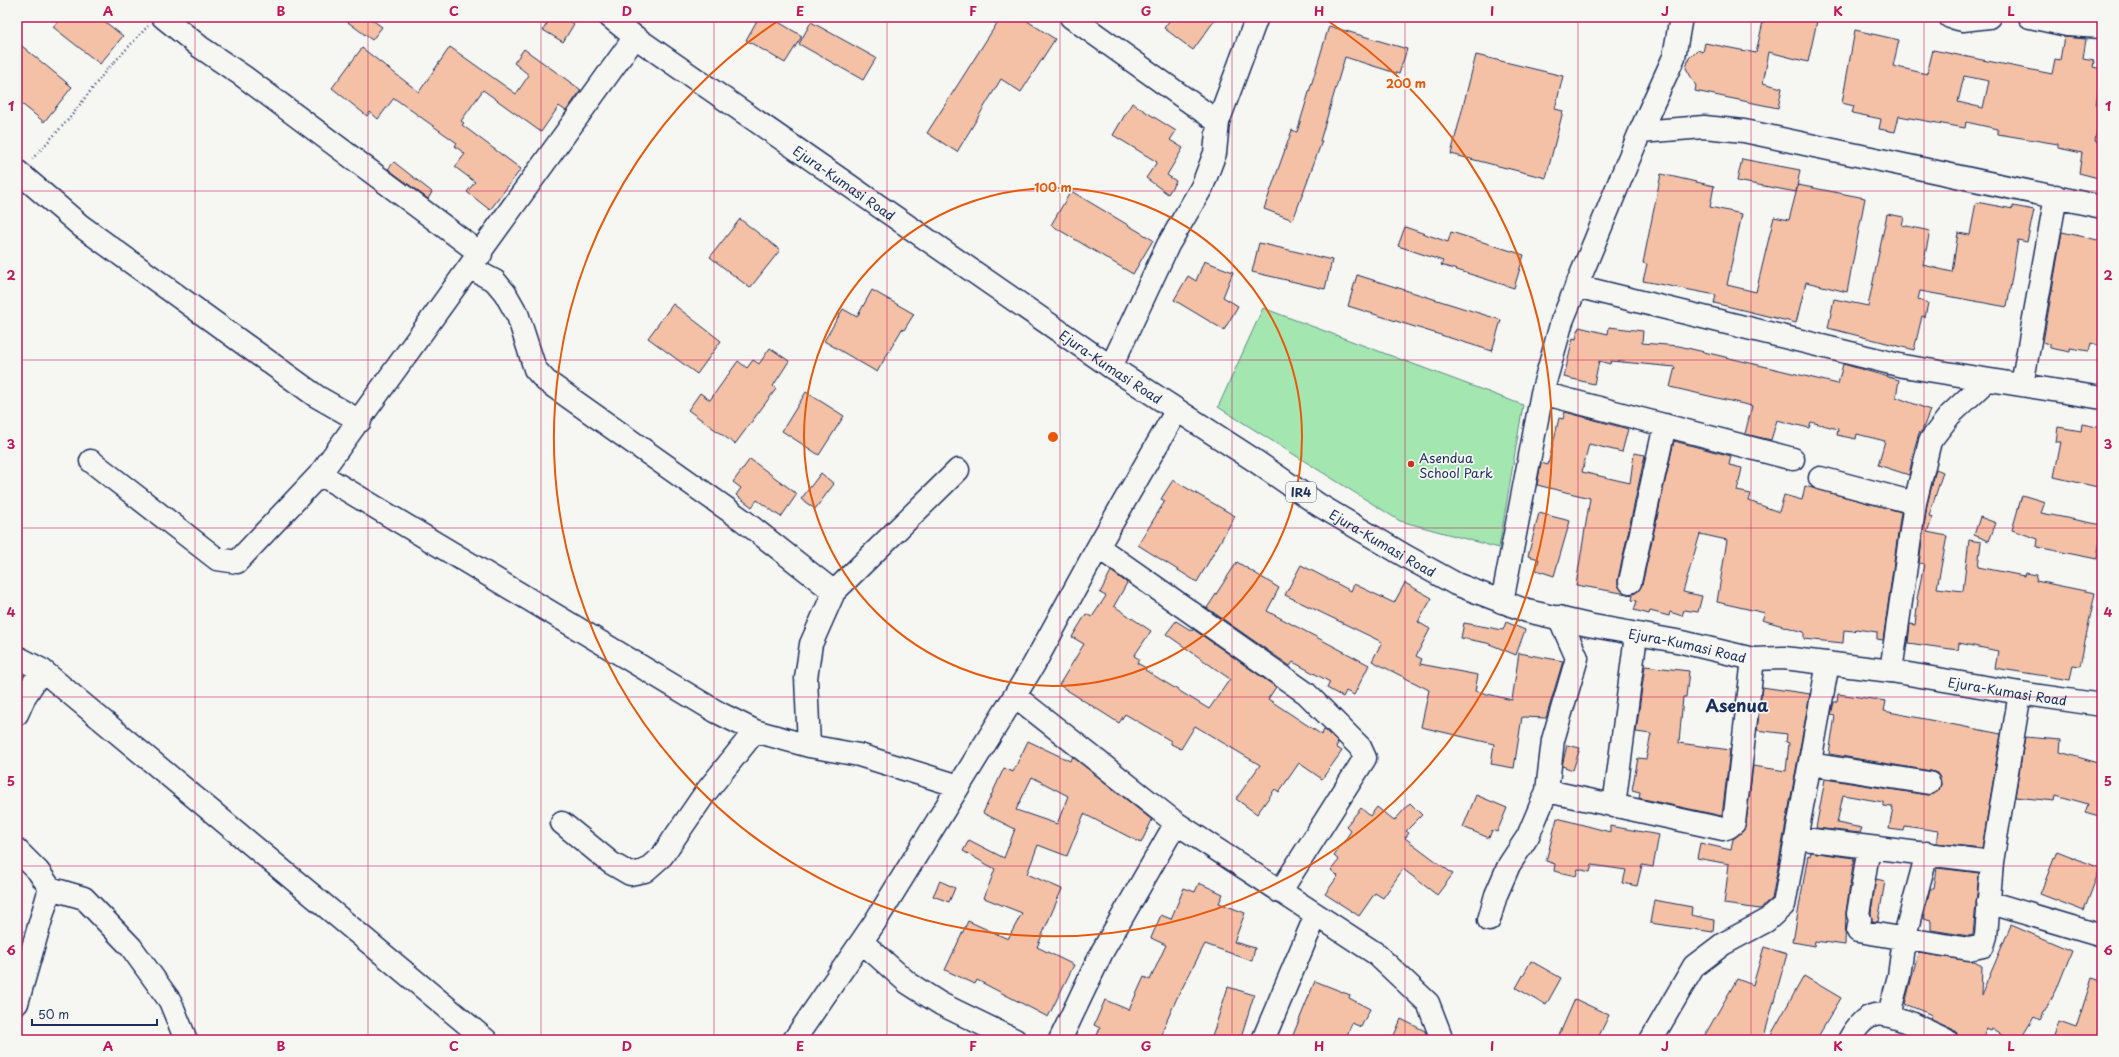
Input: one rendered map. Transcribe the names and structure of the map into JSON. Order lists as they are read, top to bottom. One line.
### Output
{"streets":{"street":["Ejura-Kumasi Road","IR4"]},"districts":["Asenua"],"places":["Asendua School Park"],"scale_bar":"50 m","grid":{"columns":["A","B","C","D","E","F","G","H","I","J","K","L"],"rows":["1","2","3","4","5","6"]},"rings":["200 m","100 m"]}
